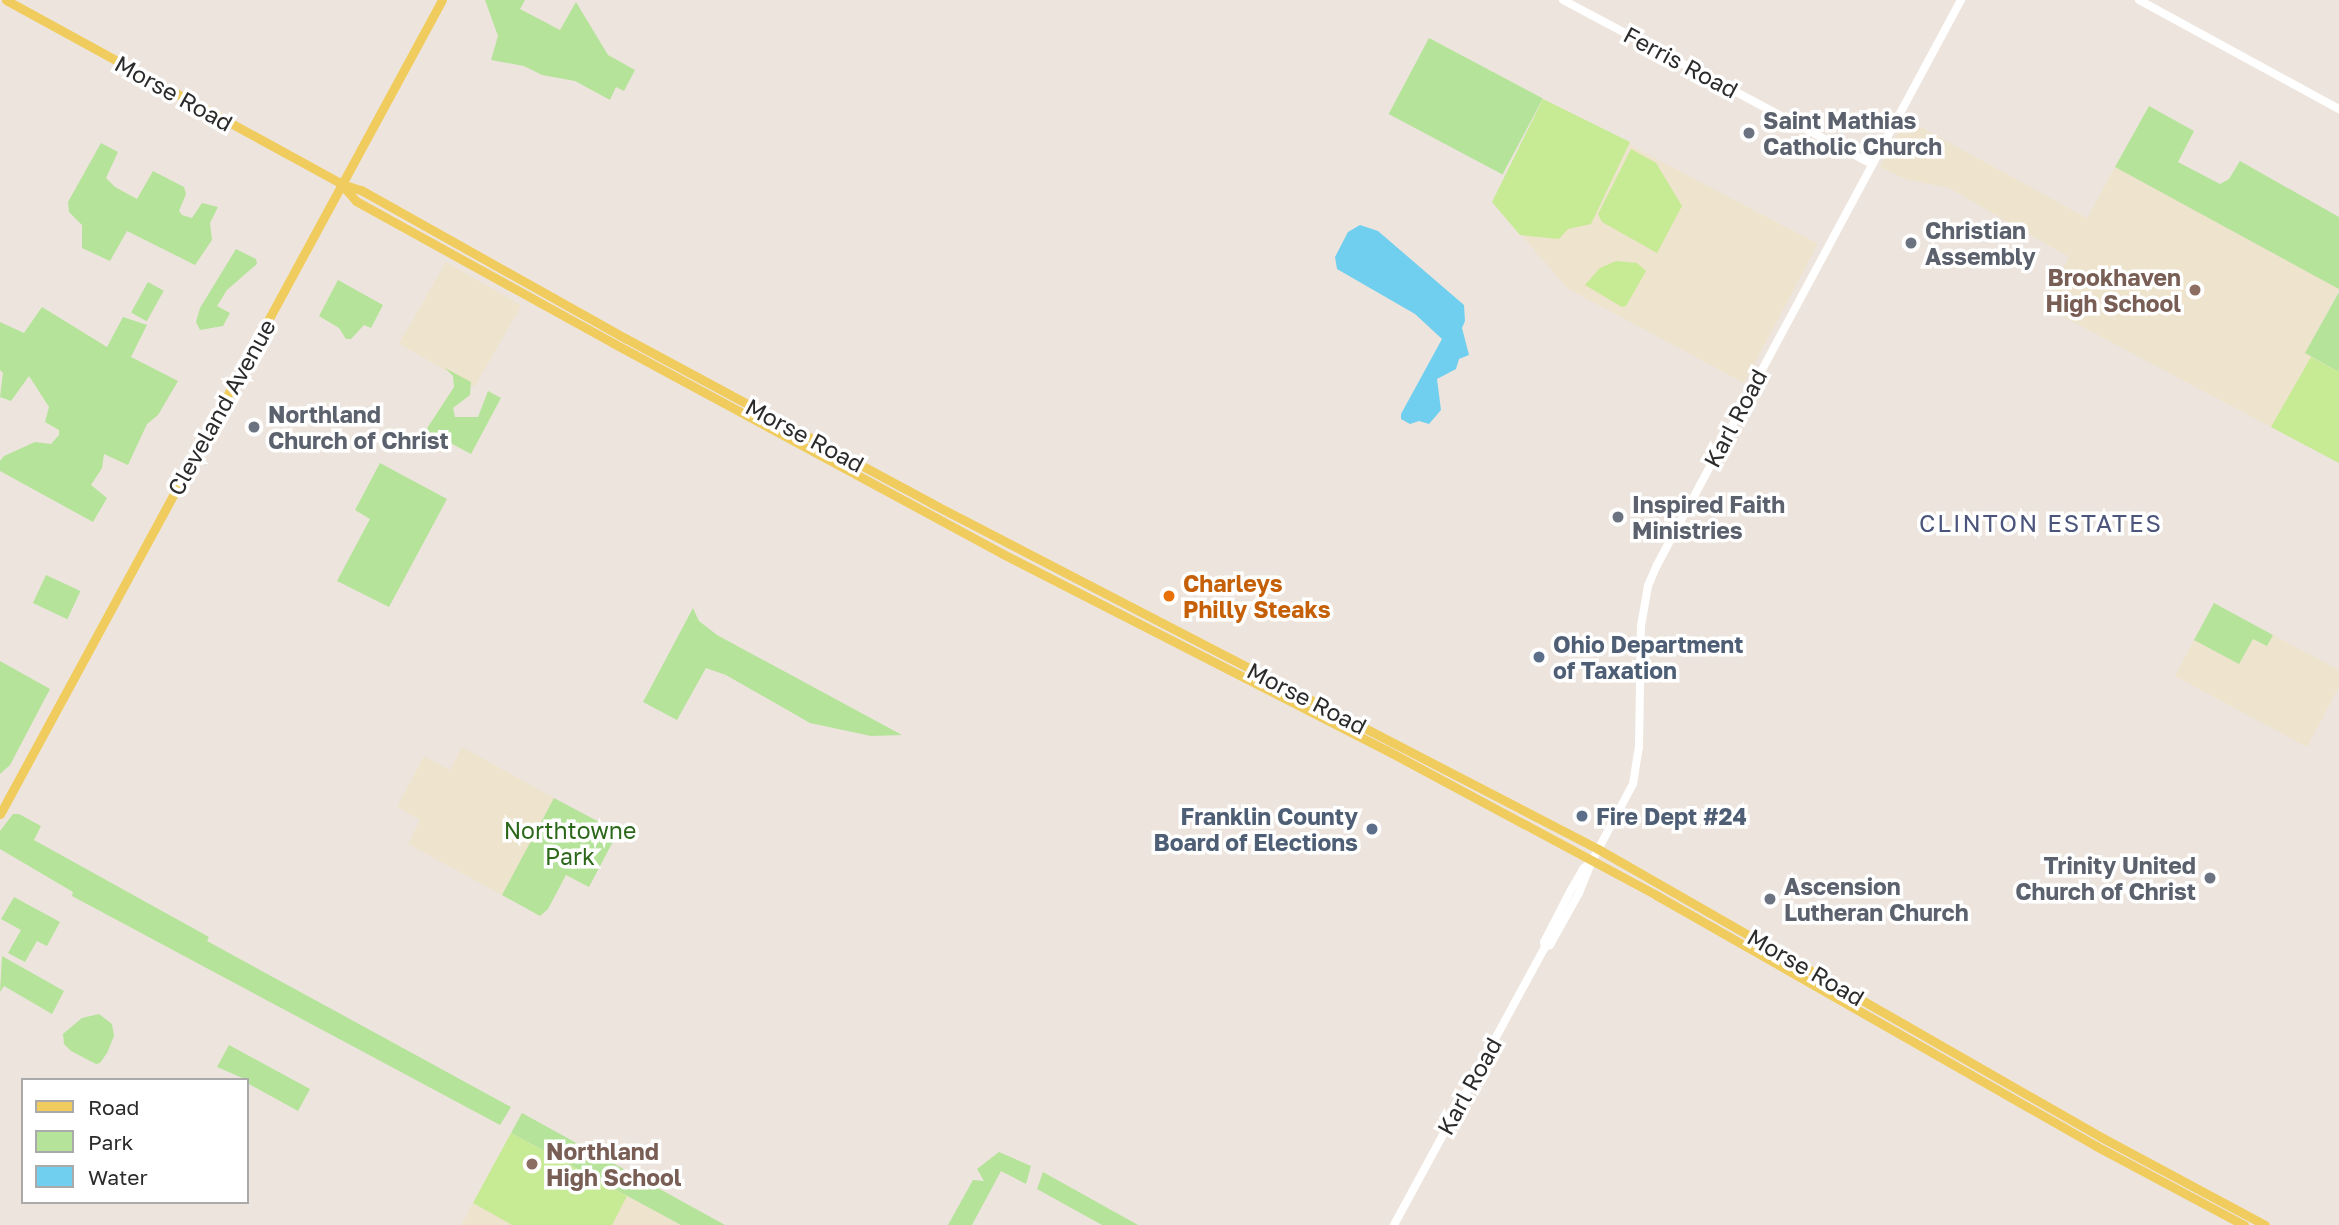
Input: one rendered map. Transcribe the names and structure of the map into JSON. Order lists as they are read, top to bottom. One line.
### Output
{"streets":{"main road":["Ferris Road","Morse Road","Cleveland Avenue","Karl Road"]},"crossings":[["Ferris Road","Karl Road"],["Morse Road","Cleveland Avenue"],["Morse Road","Karl Road"]],"districts":["CLINTON ESTATES"],"parks":["Northtowne Park"],"places":["Saint Mathias Catholic Church","Christian Assembly","Brookhaven High School","Northland Church of Christ","Inspired Faith Ministries","Charleys Philly Steaks","Ohio Department of Taxation","Fire Dept #24","Franklin County Board of Elections","Trinity United Church of Christ","Ascension Lutheran Church","Northland High School"],"legend":["Road","Park","Water"]}
